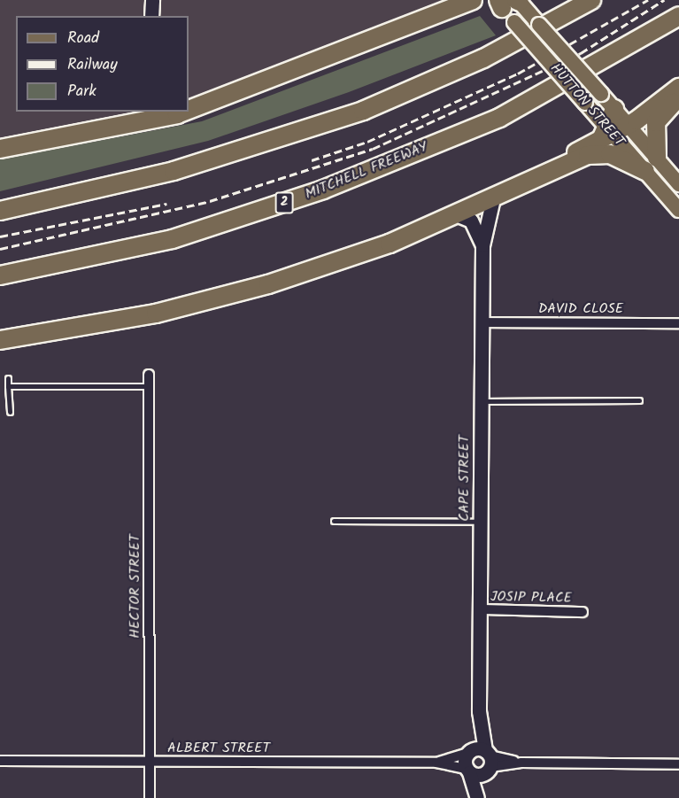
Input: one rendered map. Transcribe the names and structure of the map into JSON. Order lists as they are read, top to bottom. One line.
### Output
{"streets":{"highway":["MITCHELL FREEWAY","2"],"main road":["HUTTON STREET"],"street":["DAVID CLOSE","CAPE STREET","HECTOR STREET","JOSIP PLACE","ALBERT STREET"]},"crossings":[["DAVID CLOSE","CAPE STREET"],["CAPE STREET","JOSIP PLACE"],["CAPE STREET","ALBERT STREET"],["HECTOR STREET","ALBERT STREET"]],"legend":["Road","Railway","Park"]}
